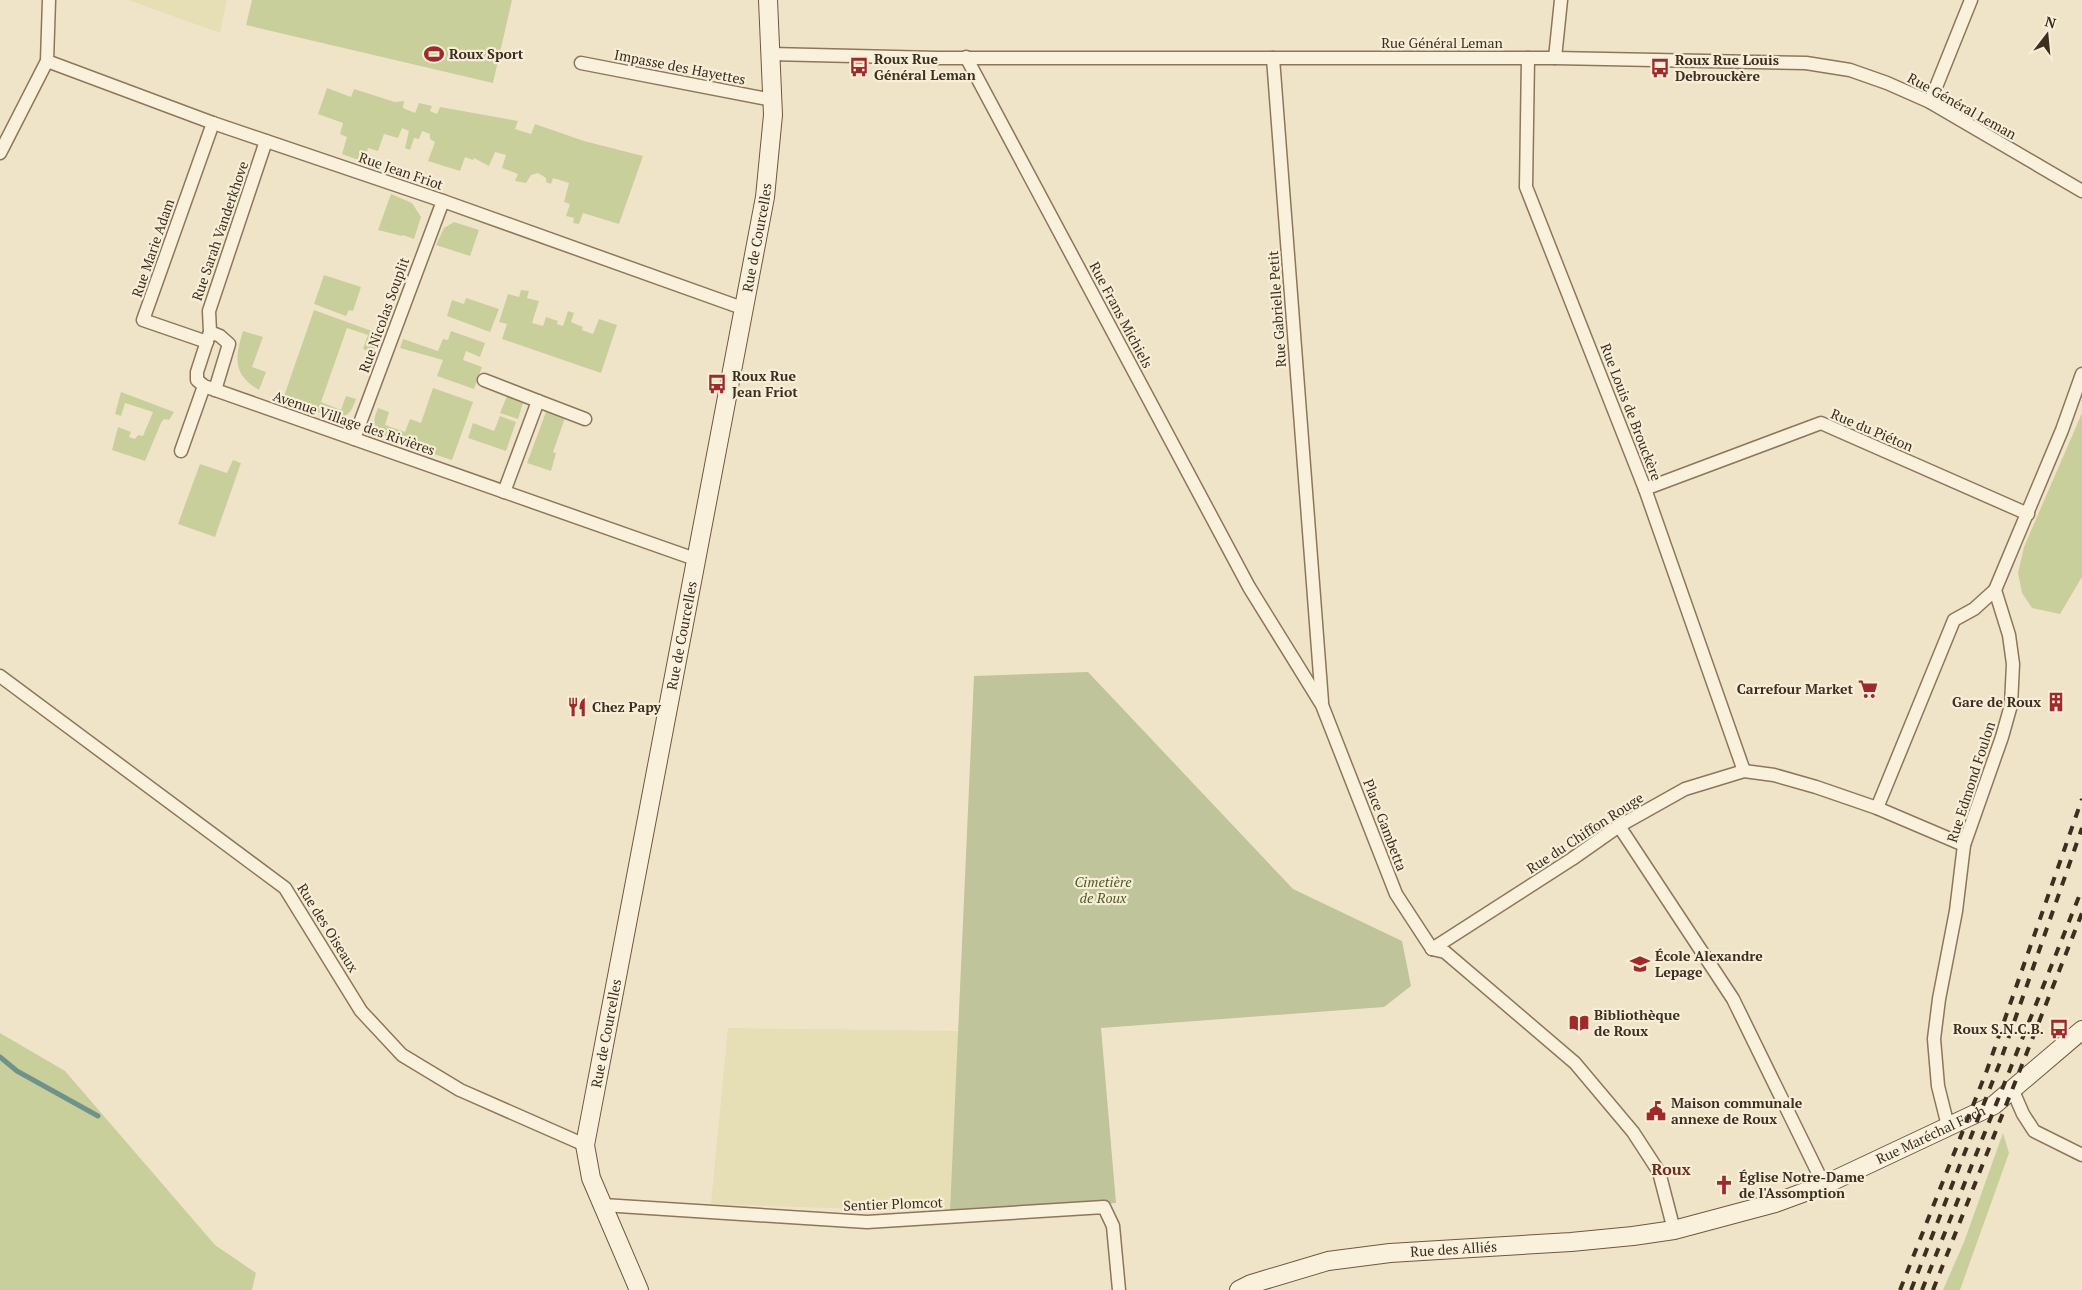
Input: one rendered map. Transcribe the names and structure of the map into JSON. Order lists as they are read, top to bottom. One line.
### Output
{"streets":{"main road":["Rue de Courcelles","Rue Maréchal Foch","Rue des Alliés"],"street":["Rue Général Leman","Impasse des Hayettes","Rue Jean Friot","Rue Sarah Vanderkhove","Rue Marie Adam","Rue Gabrielle Petit","Rue Nicolas Souplit","Rue Frans Michiels","Rue Louis de Brouckère","Avenue Village des Rivières","Rue du Piéton","Rue Edmond Foulon","Place Gambetta","Rue du Chiffon Rouge","Rue des Oiseaux","Sentier Plomcot"]},"crossings":[["Rue Général Leman","Rue de Courcelles"],["Rue Général Leman","Rue Gabrielle Petit"],["Rue Général Leman","Rue Frans Michiels"],["Rue Général Leman","Rue Louis de Brouckère"],["Impasse des Hayettes","Rue de Courcelles"],["Rue Jean Friot","Rue Sarah Vanderkhove"],["Rue Jean Friot","Rue de Courcelles"],["Rue Jean Friot","Rue Marie Adam"],["Rue Jean Friot","Rue Nicolas Souplit"],["Rue Sarah Vanderkhove","Rue Marie Adam"],["Rue Sarah Vanderkhove","Avenue Village des Rivières"],["Rue de Courcelles","Avenue Village des Rivières"],["Rue de Courcelles","Rue des Oiseaux"],["Rue de Courcelles","Sentier Plomcot"],["Rue Gabrielle Petit","Place Gambetta"],["Rue Nicolas Souplit","Avenue Village des Rivières"],["Rue Frans Michiels","Place Gambetta"],["Rue Louis de Brouckère","Rue du Piéton"],["Rue Louis de Brouckère","Rue du Chiffon Rouge"],["Rue Edmond Foulon","Rue du Chiffon Rouge"],["Rue Edmond Foulon","Rue Maréchal Foch"],["Place Gambetta","Rue du Chiffon Rouge"],["Rue Maréchal Foch","Rue des Alliés"]],"districts":["Roux"],"parks":["Cimetière de Roux"],"places":{"sports":["Roux Sport"],"bus stop":["Roux Rue Général Leman","Roux Rue Louis Debrouckère","Roux Rue Jean Friot","Roux S.N.C.B."],"supermarket":["Carrefour Market"],"building":["Gare de Roux"],"restaurant":["Chez Papy"],"school or university":["École Alexandre Lepage"],"library":["Bibliothèque de Roux"],"public building":["Maison communale annexe de Roux"],"church":["Église Notre-Dame de l'Assomption"]},"north":"top"}
